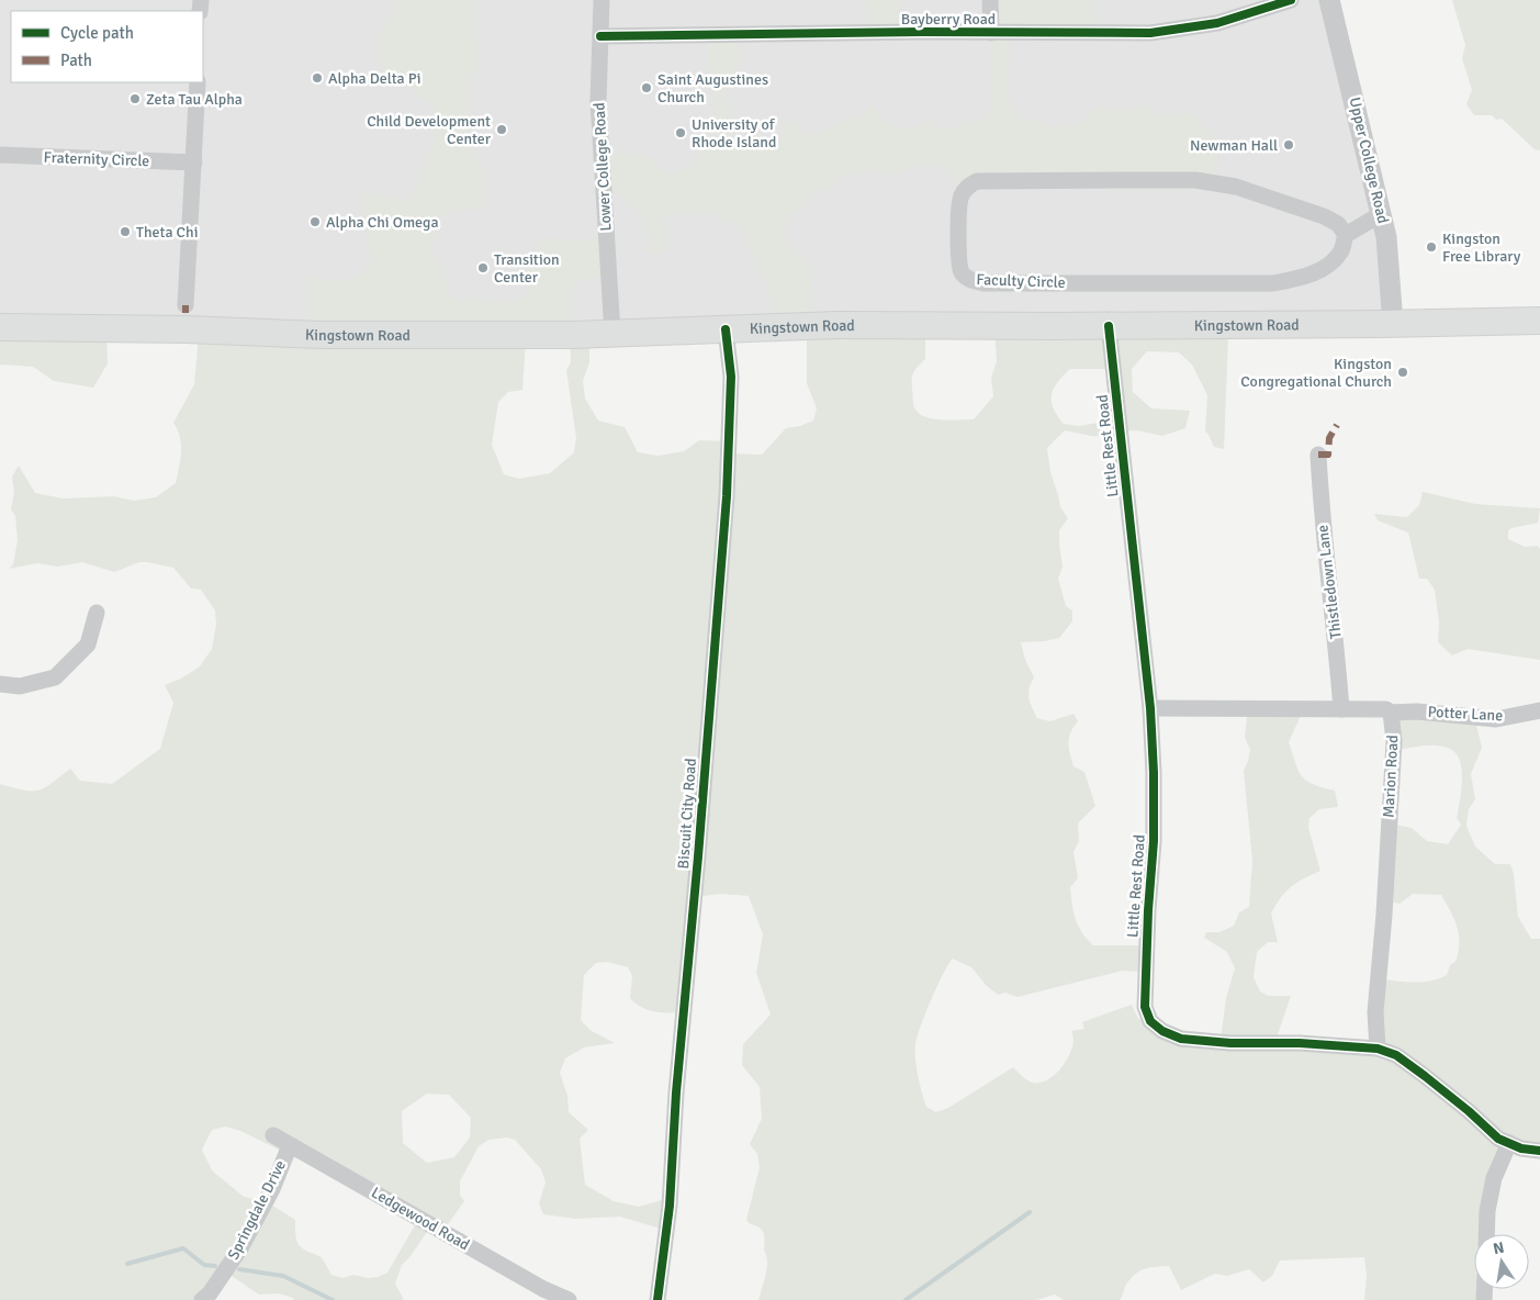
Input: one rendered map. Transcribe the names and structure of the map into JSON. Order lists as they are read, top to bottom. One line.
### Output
{"streets":{"main road":["Kingstown Road"],"street":["Bayberry Road","Fraternity Circle","Upper College Road","Lower College Road","Faculty Circle","Little Rest Road","Thistledown Lane","Potter Lane","Marion Road","Biscuit City Road","Springdale Drive","Ledgewood Road"]},"crossings":[["Bayberry Road","Lower College Road"],["Upper College Road","Kingstown Road"],["Lower College Road","Kingstown Road"],["Kingstown Road","Little Rest Road"],["Kingstown Road","Biscuit City Road"],["Little Rest Road","Marion Road"],["Thistledown Lane","Marion Road"],["Potter Lane","Marion Road"],["Springdale Drive","Ledgewood Road"]],"places":["Alpha Delta Pi","Saint Augustines Church","Zeta Tau Alpha","Child Development Center","University of Rhode Island","Newman Hall","Alpha Chi Omega","Theta Chi","Kingston Free Library","Transition Center","Kingston Congregational Church"],"legend":["Cycle path","Path"],"north":"top"}
